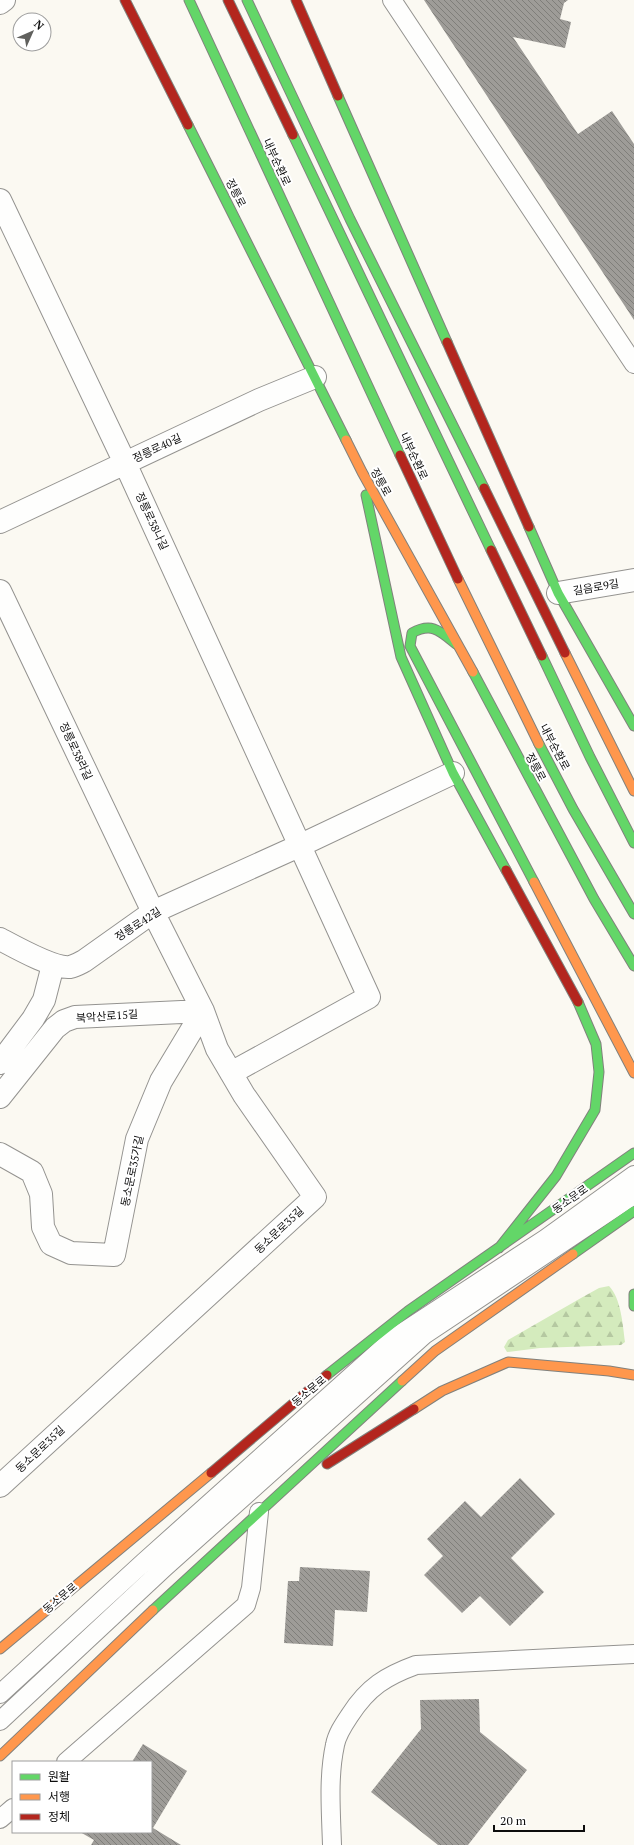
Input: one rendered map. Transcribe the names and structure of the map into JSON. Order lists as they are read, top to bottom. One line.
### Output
{"streets":{"main road":["내부순환로","정릉로","동소문로"],"street":["정릉로40길","정릉로38나길","길음로9길","정릉로38라길","정릉로42길","북악산로15길","동소문로35가길","동소문로35길"]},"crossings":[["정릉로","정릉로40길"],["정릉로40길","정릉로38나길"],["정릉로38나길","정릉로42길"],["정릉로38라길","정릉로42길"],["정릉로38라길","동소문로35길"],["정릉로42길","동소문로35길"],["북악산로15길","동소문로35가길"],["북악산로15길","동소문로35길"],["동소문로35가길","동소문로35길"]],"legend":["원활","서행","정체"],"scale_bar":"20 m","north":"top right"}
